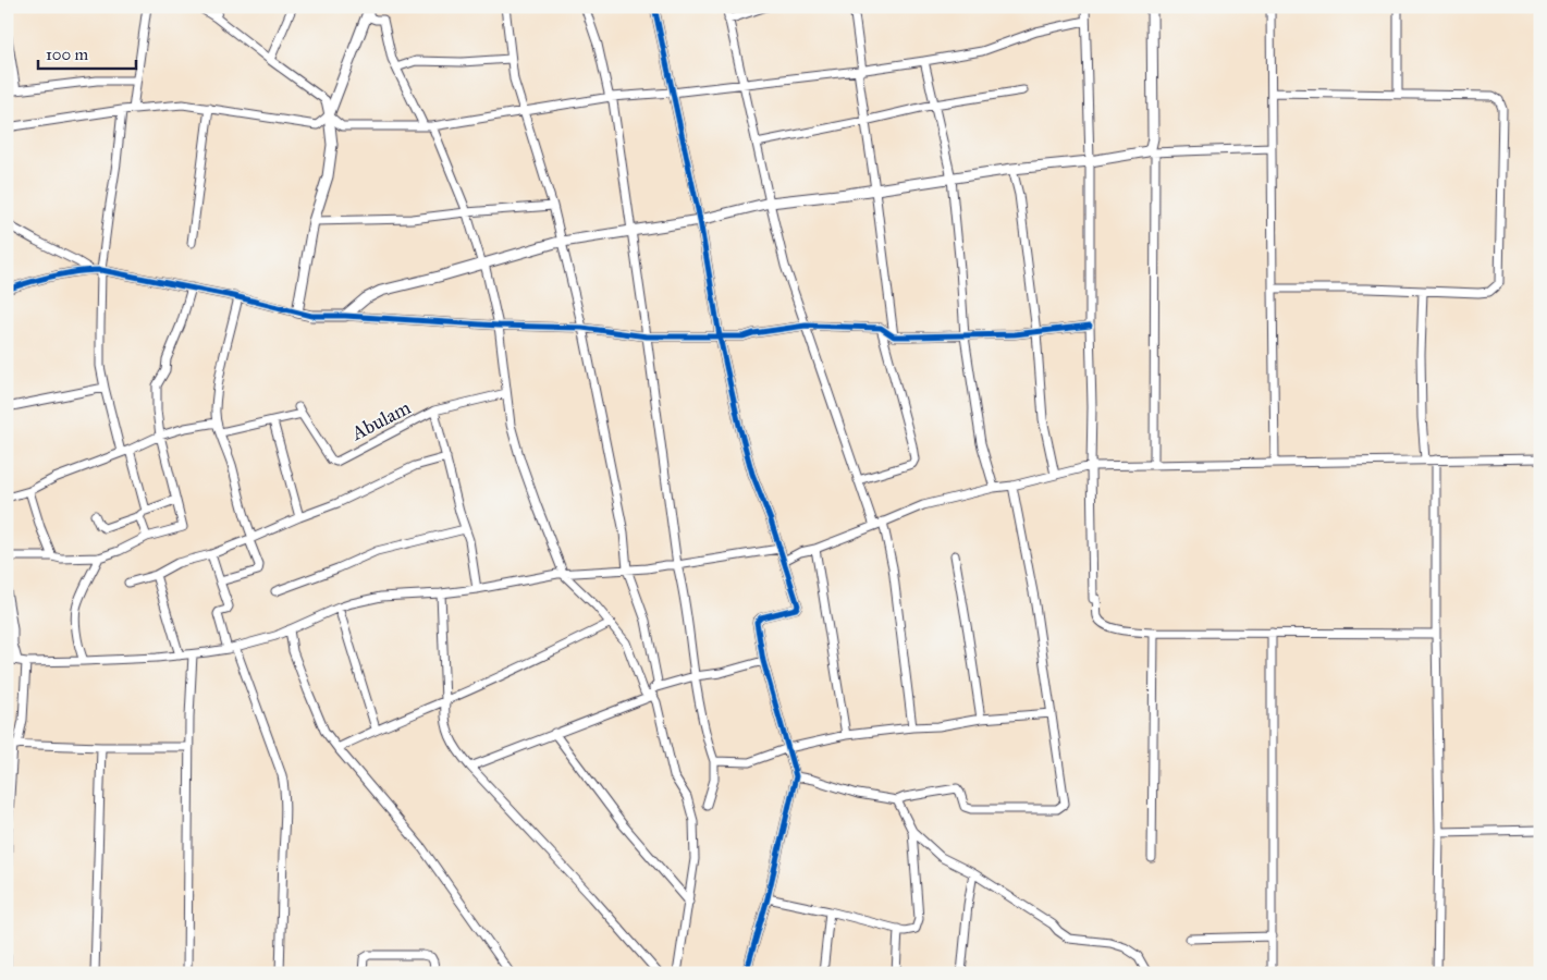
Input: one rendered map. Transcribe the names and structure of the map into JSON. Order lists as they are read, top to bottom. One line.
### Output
{"streets":{"street":["Abulam"]},"scale_bar":"100 m"}
